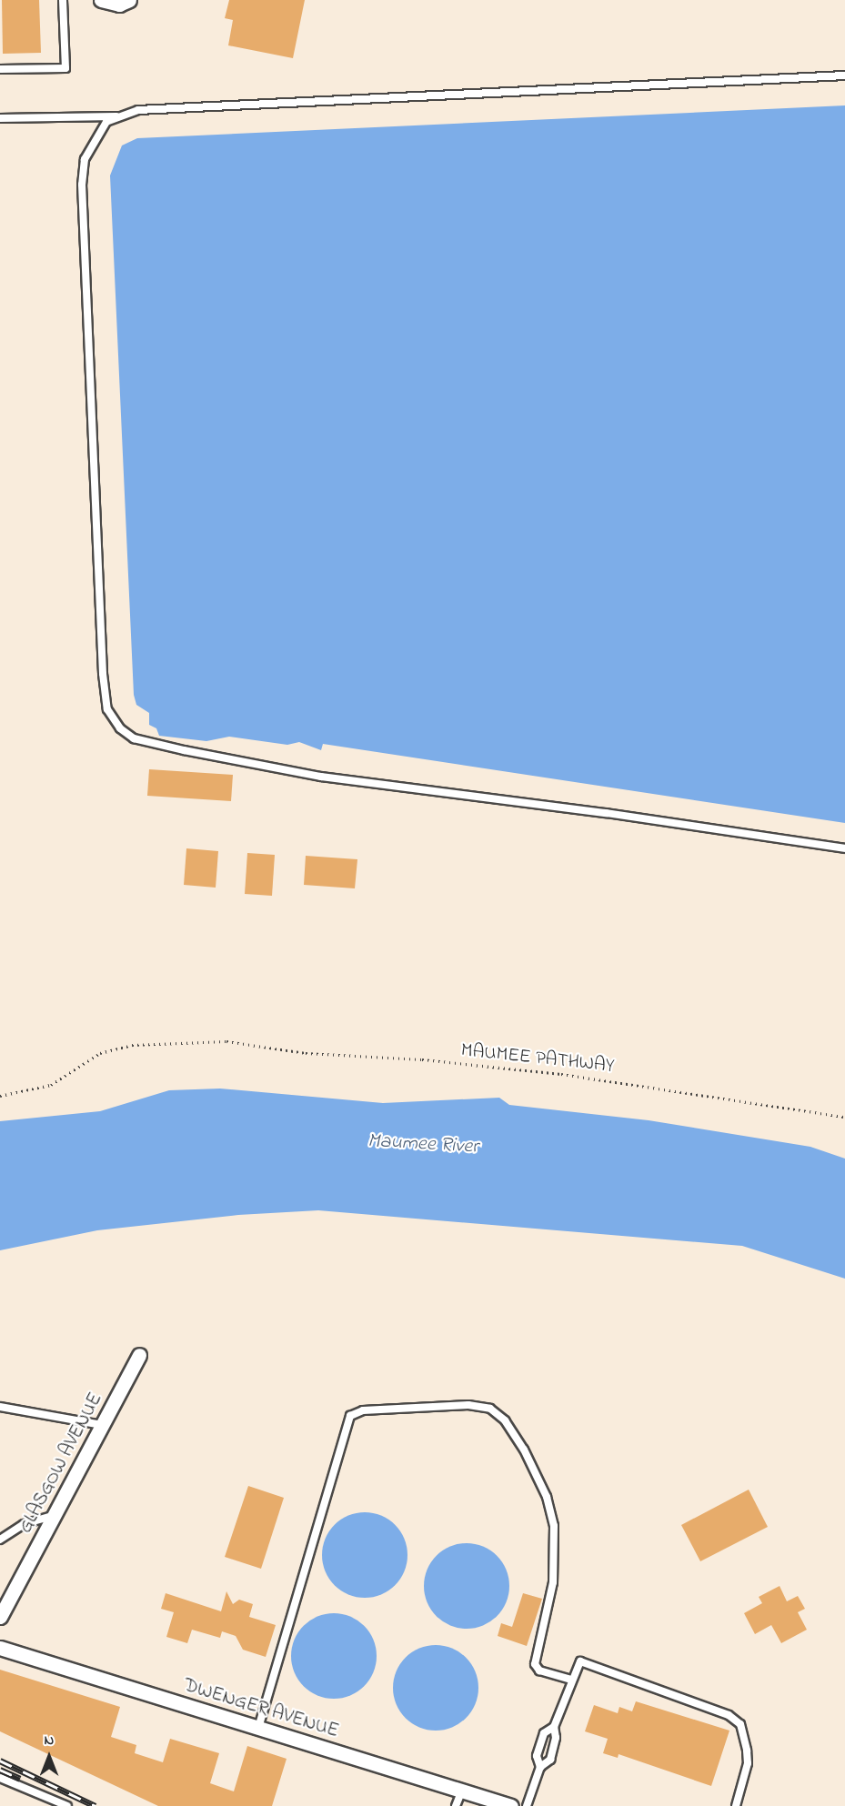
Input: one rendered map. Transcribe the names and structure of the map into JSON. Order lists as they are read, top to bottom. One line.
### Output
{"streets":{"street":["GLASGOW AVENUE","DWENGER AVENUE"],"path":["MAUMEE PATHWAY"]},"water":["Maumee River"],"north":"top"}
